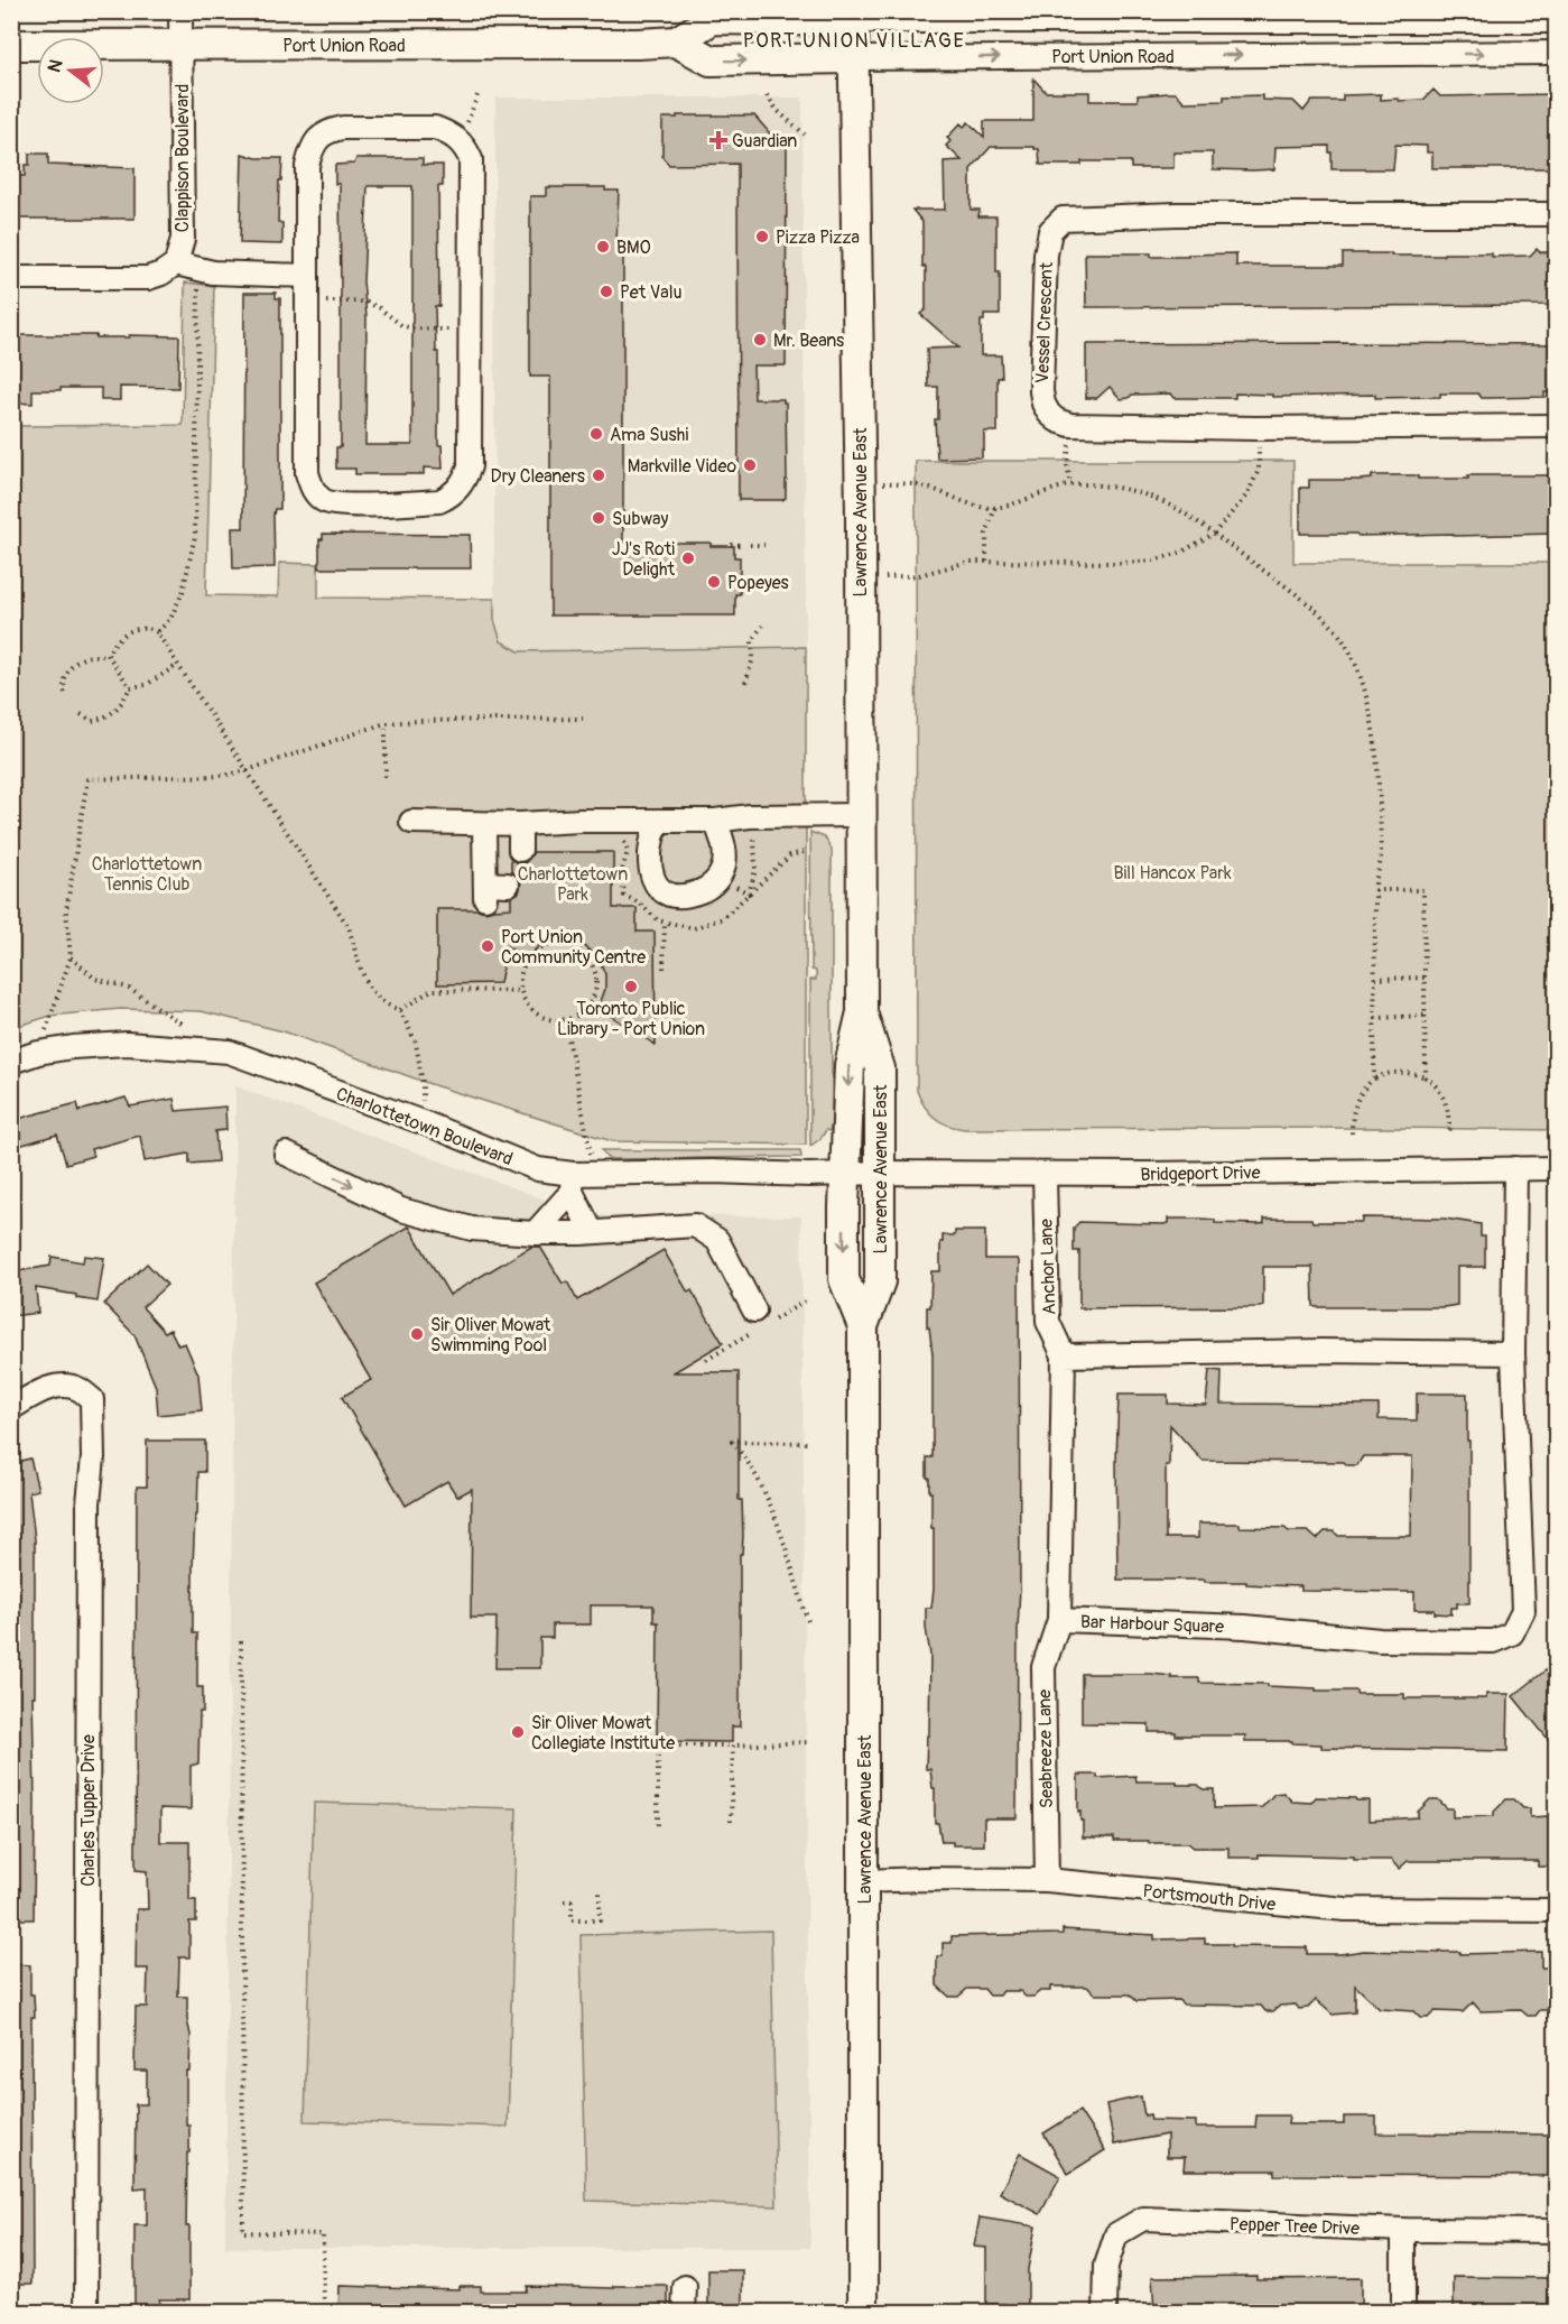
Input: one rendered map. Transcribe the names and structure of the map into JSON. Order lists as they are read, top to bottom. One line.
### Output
{"streets":{"main road":["Port Union Road","Lawrence Avenue East"],"street":["Clappison Boulevard","Vessel Crescent","Charlottetown Boulevard","Bridgeport Drive","Anchor Lane","Bar Harbour Square","Seabreeze Lane","Charles Tupper Drive","Portsmouth Drive","Pepper Tree Drive"]},"crossings":[["Port Union Road","Clappison Boulevard"],["Port Union Road","Lawrence Avenue East"],["Lawrence Avenue East","Charlottetown Boulevard"],["Lawrence Avenue East","Bridgeport Drive"],["Lawrence Avenue East","Portsmouth Drive"],["Charlottetown Boulevard","Bridgeport Drive"],["Bridgeport Drive","Anchor Lane"],["Bridgeport Drive","Bar Harbour Square"],["Anchor Lane","Bar Harbour Square"],["Bar Harbour Square","Seabreeze Lane"],["Seabreeze Lane","Portsmouth Drive"]],"one_way":["Port Union Road"],"districts":["PORT UNION VILLAGE"],"parks":["Charlottetown Tennis Club","Bill Hancox Park","Charlottetown Park"],"places":{"health":["Guardian"],"other":["Pizza Pizza","BMO","Pet Valu","Mr. Beans","Ama Sushi","Markville Video","Dry Cleaners","Subway","JJ's Roti Delight","Popeyes","Port Union Community Centre","Toronto Public Library - Port Union","Sir Oliver Mowat Swimming Pool","Sir Oliver Mowat Collegiate Institute"]},"north":"left"}
